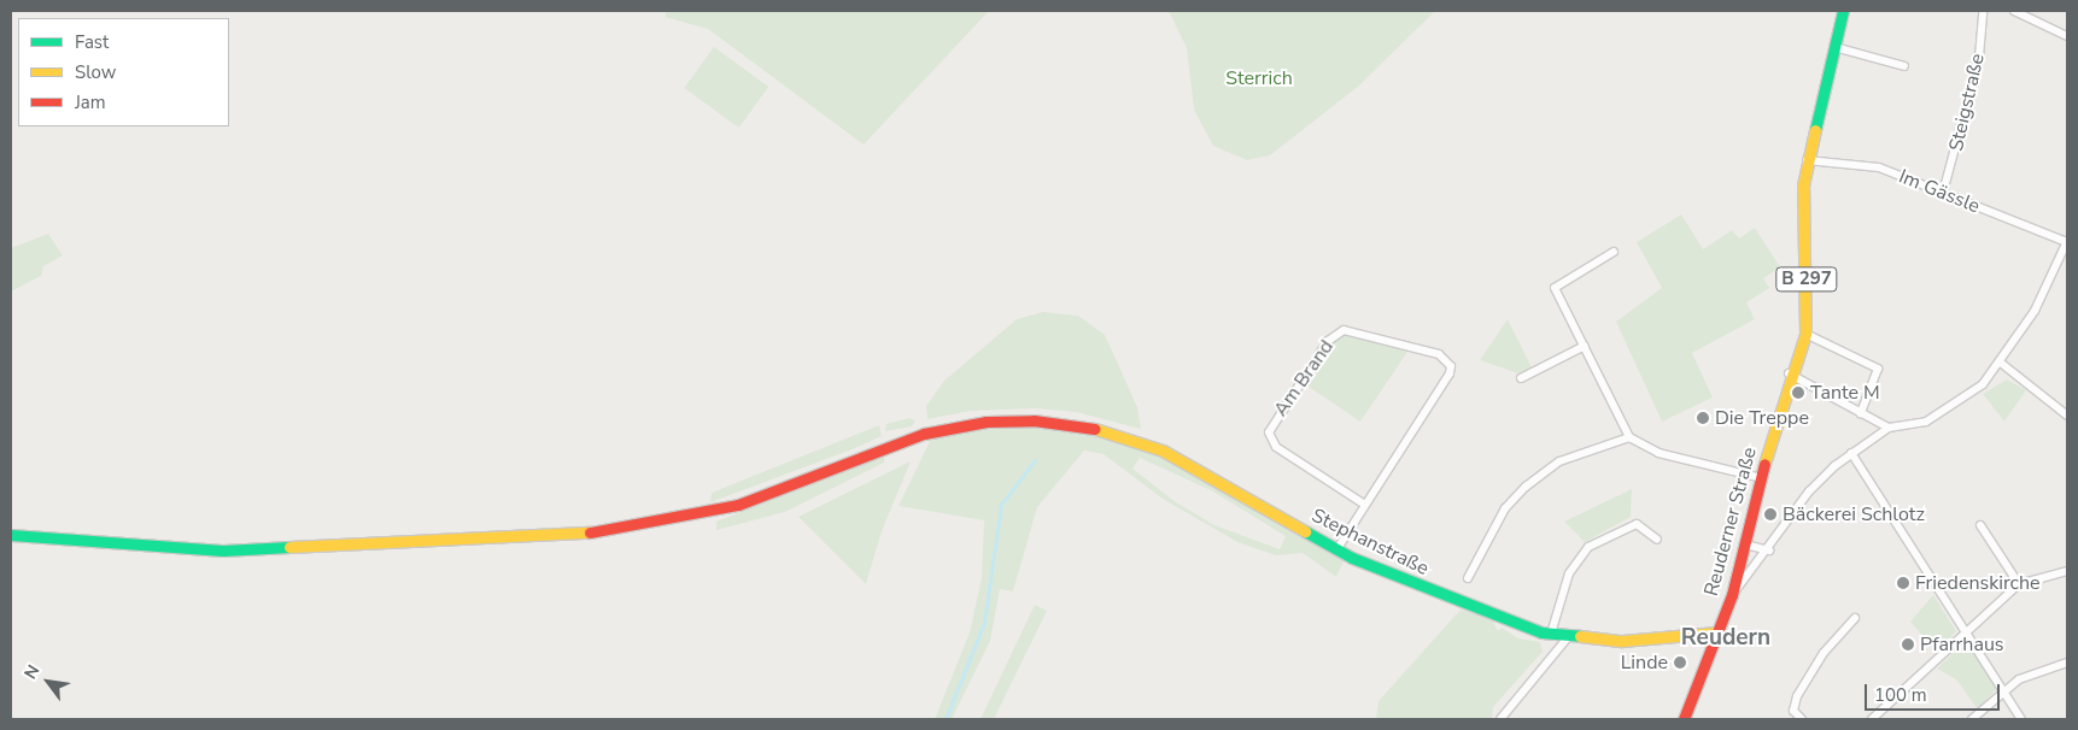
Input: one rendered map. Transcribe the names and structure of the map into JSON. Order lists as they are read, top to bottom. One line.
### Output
{"streets":{"street":["Steigstraße","Im Gässle","B 297","Am Brand","Reuderner Straße","Stephanstraße"]},"crossings":[["Steigstraße","Im Gässle"],["Im Gässle","Reuderner Straße"],["Reuderner Straße","Stephanstraße"]],"districts":["Reudern"],"parks":["Sterrich"],"places":["Tante M","Die Treppe","Bäckerei Schlotz","Friedenskirche","Pfarrhaus","Linde"],"legend":["Fast","Slow","Jam"],"scale_bar":"100 m","north":"top left"}
